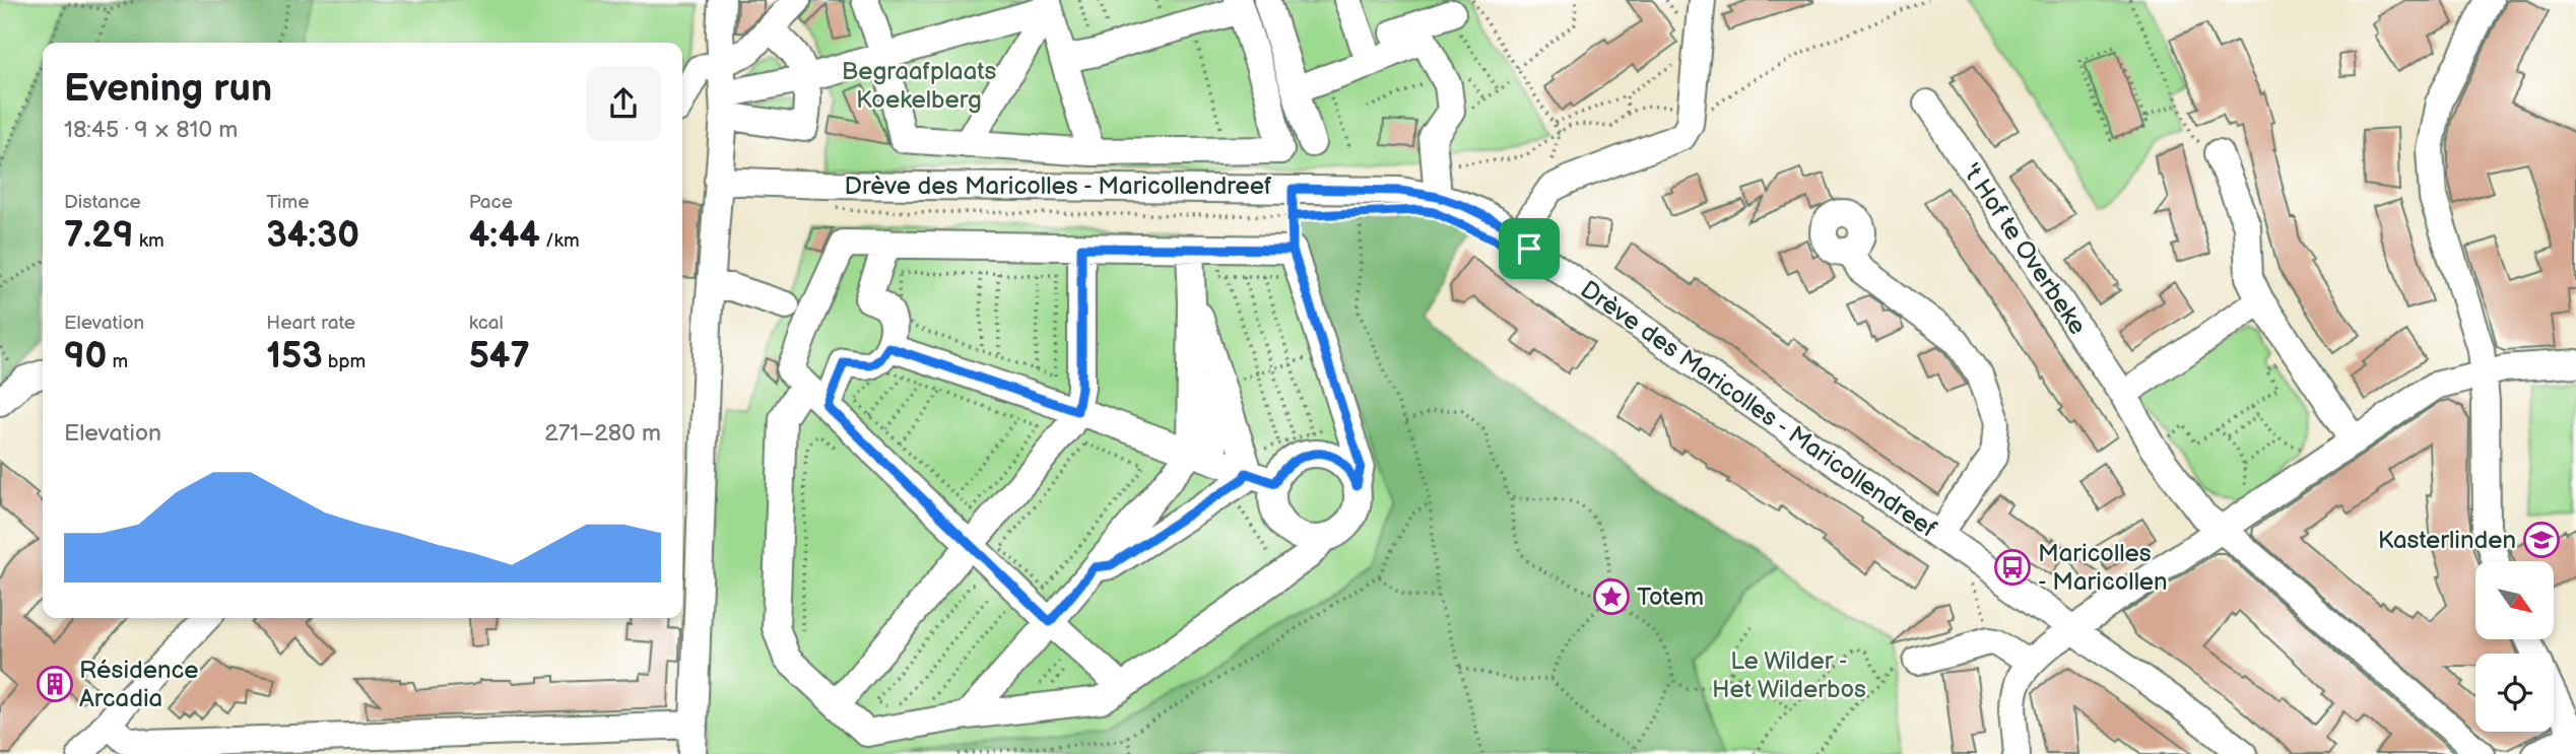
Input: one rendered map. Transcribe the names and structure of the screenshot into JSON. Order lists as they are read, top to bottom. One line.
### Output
{"streets":{"street":["Drève des Maricolles - Maricollendreef","'t Hof te Overbeke"]},"parks":["Begraafplaats Koekelberg","Le Wilder - Het Wilderbos"],"places":{"school or university":["Kasterlinden"],"bus stop":["Maricolles - Maricollen"],"place":["Totem"],"building":["Résidence Arcadia"]},"north":"bottom right","page":{"heading":["Evening run","18:45 · 9 × 810 m"],"stats":[["Distance","7.29 km"],["Time","34:30"],["Pace","4:44 /km"],["Elevation","90 m"],["Heart rate","153 bpm"],["kcal","547"]],"chart":["Elevation","271–280 m"]}}
